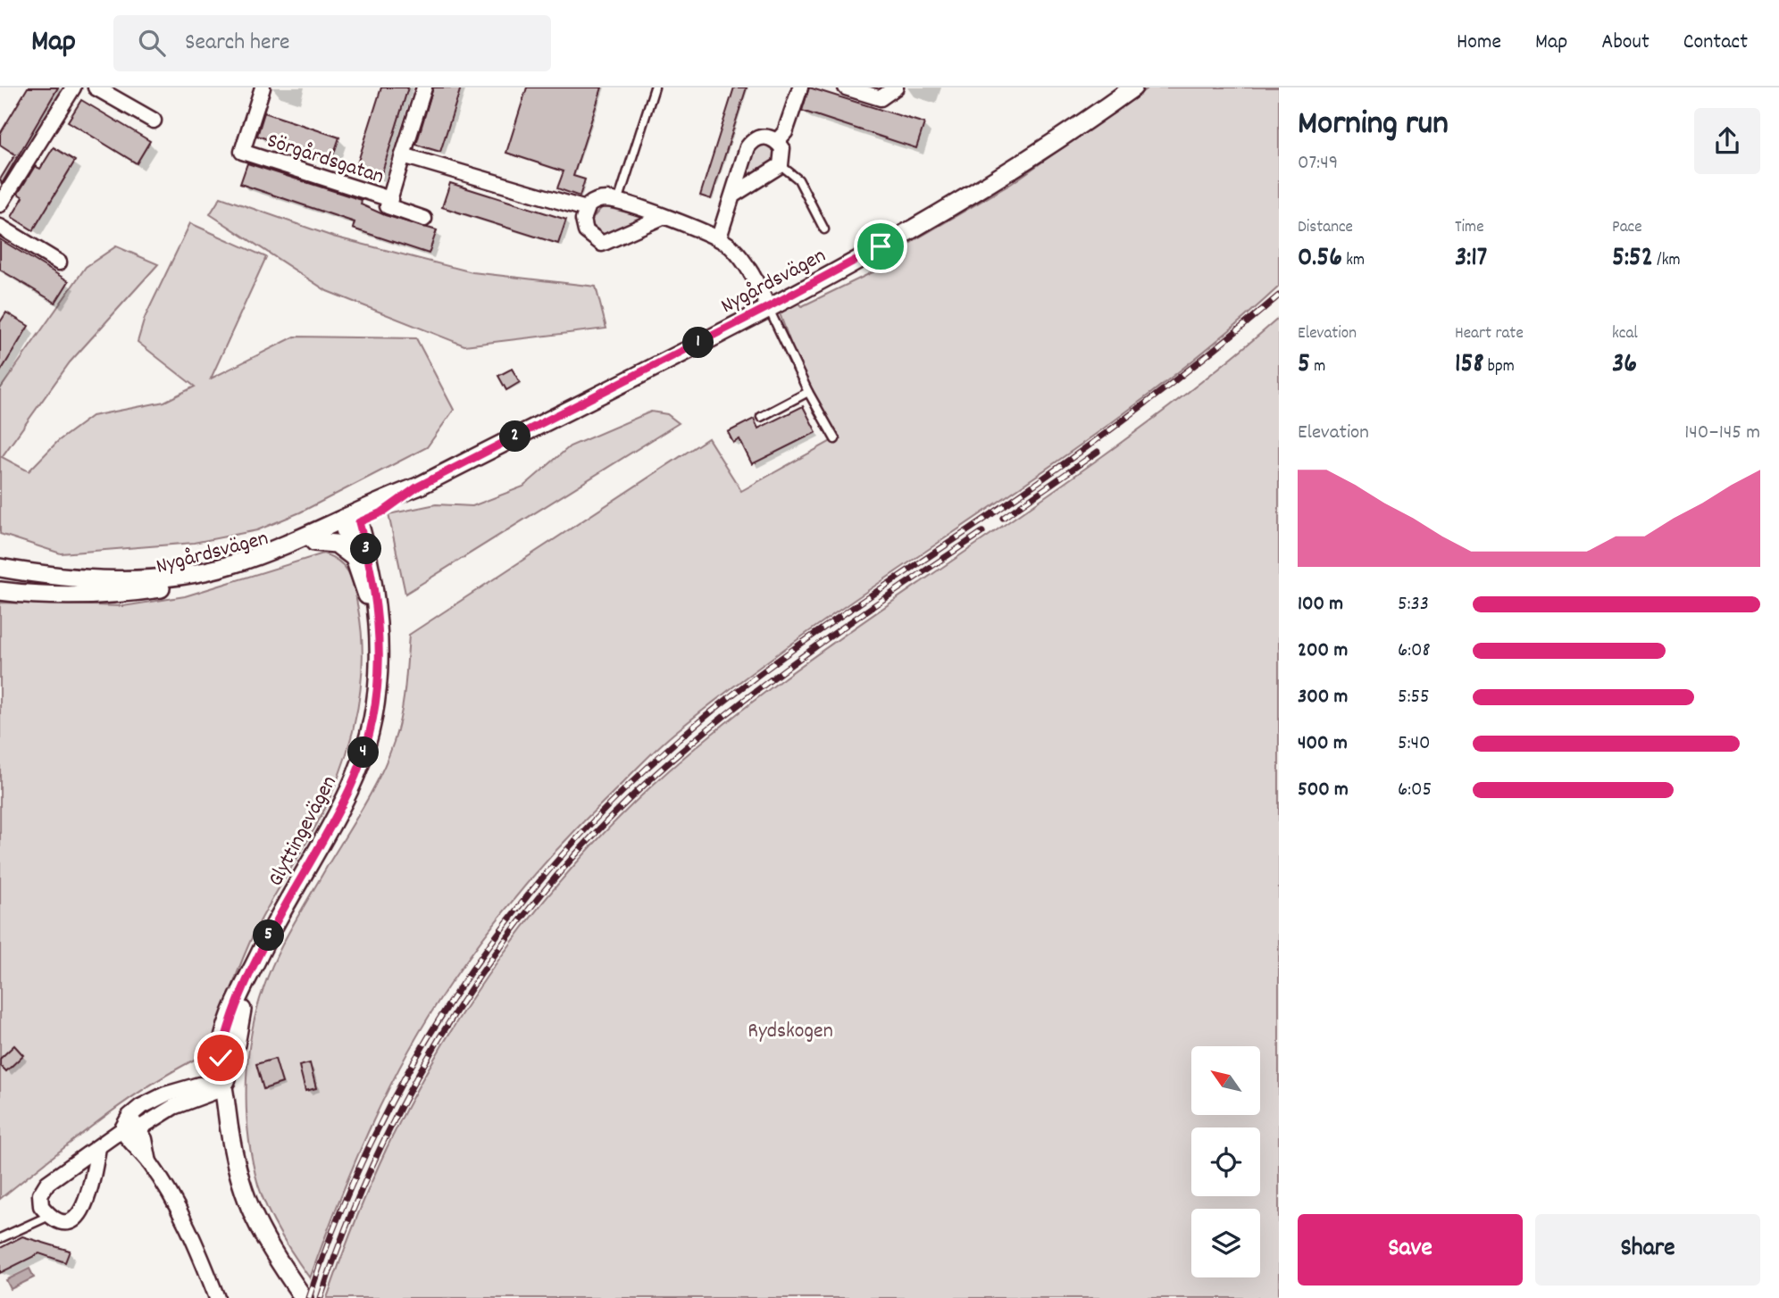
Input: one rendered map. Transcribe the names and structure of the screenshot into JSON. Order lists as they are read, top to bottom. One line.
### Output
{"streets":{"street":["Sörgårdsgatan","Nygårdsvägen","Glyttingevägen"]},"crossings":[["Nygårdsvägen","Glyttingevägen"]],"parks":["Rydskogen"],"north":"top left","page":{"header":"Map","search":"Search here","nav":["Home","Map","About","Contact"],"heading":["Morning run","07:49"],"stats":[["Distance","0.56 km"],["Time","3:17"],["Pace","5:52 /km"],["Elevation","5 m"],["Heart rate","158 bpm"],["kcal","36"]],"pins":["1","2","3","4","5"],"chart":["Elevation","140–145 m"],"list":[{"name":"100 m","note":"5:33"},{"name":"200 m","note":"6:08"},{"name":"300 m","note":"5:55"},{"name":"400 m","note":"5:40"},{"name":"500 m","note":"6:05"}],"buttons":["Save","Share"]}}
